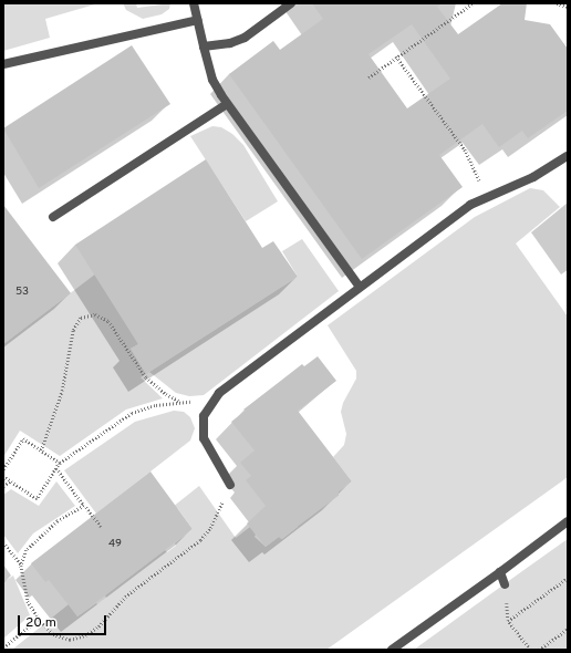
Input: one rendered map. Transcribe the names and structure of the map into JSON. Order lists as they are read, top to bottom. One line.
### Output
{"house_numbers":["53","49"],"scale_bar":"20 m"}
